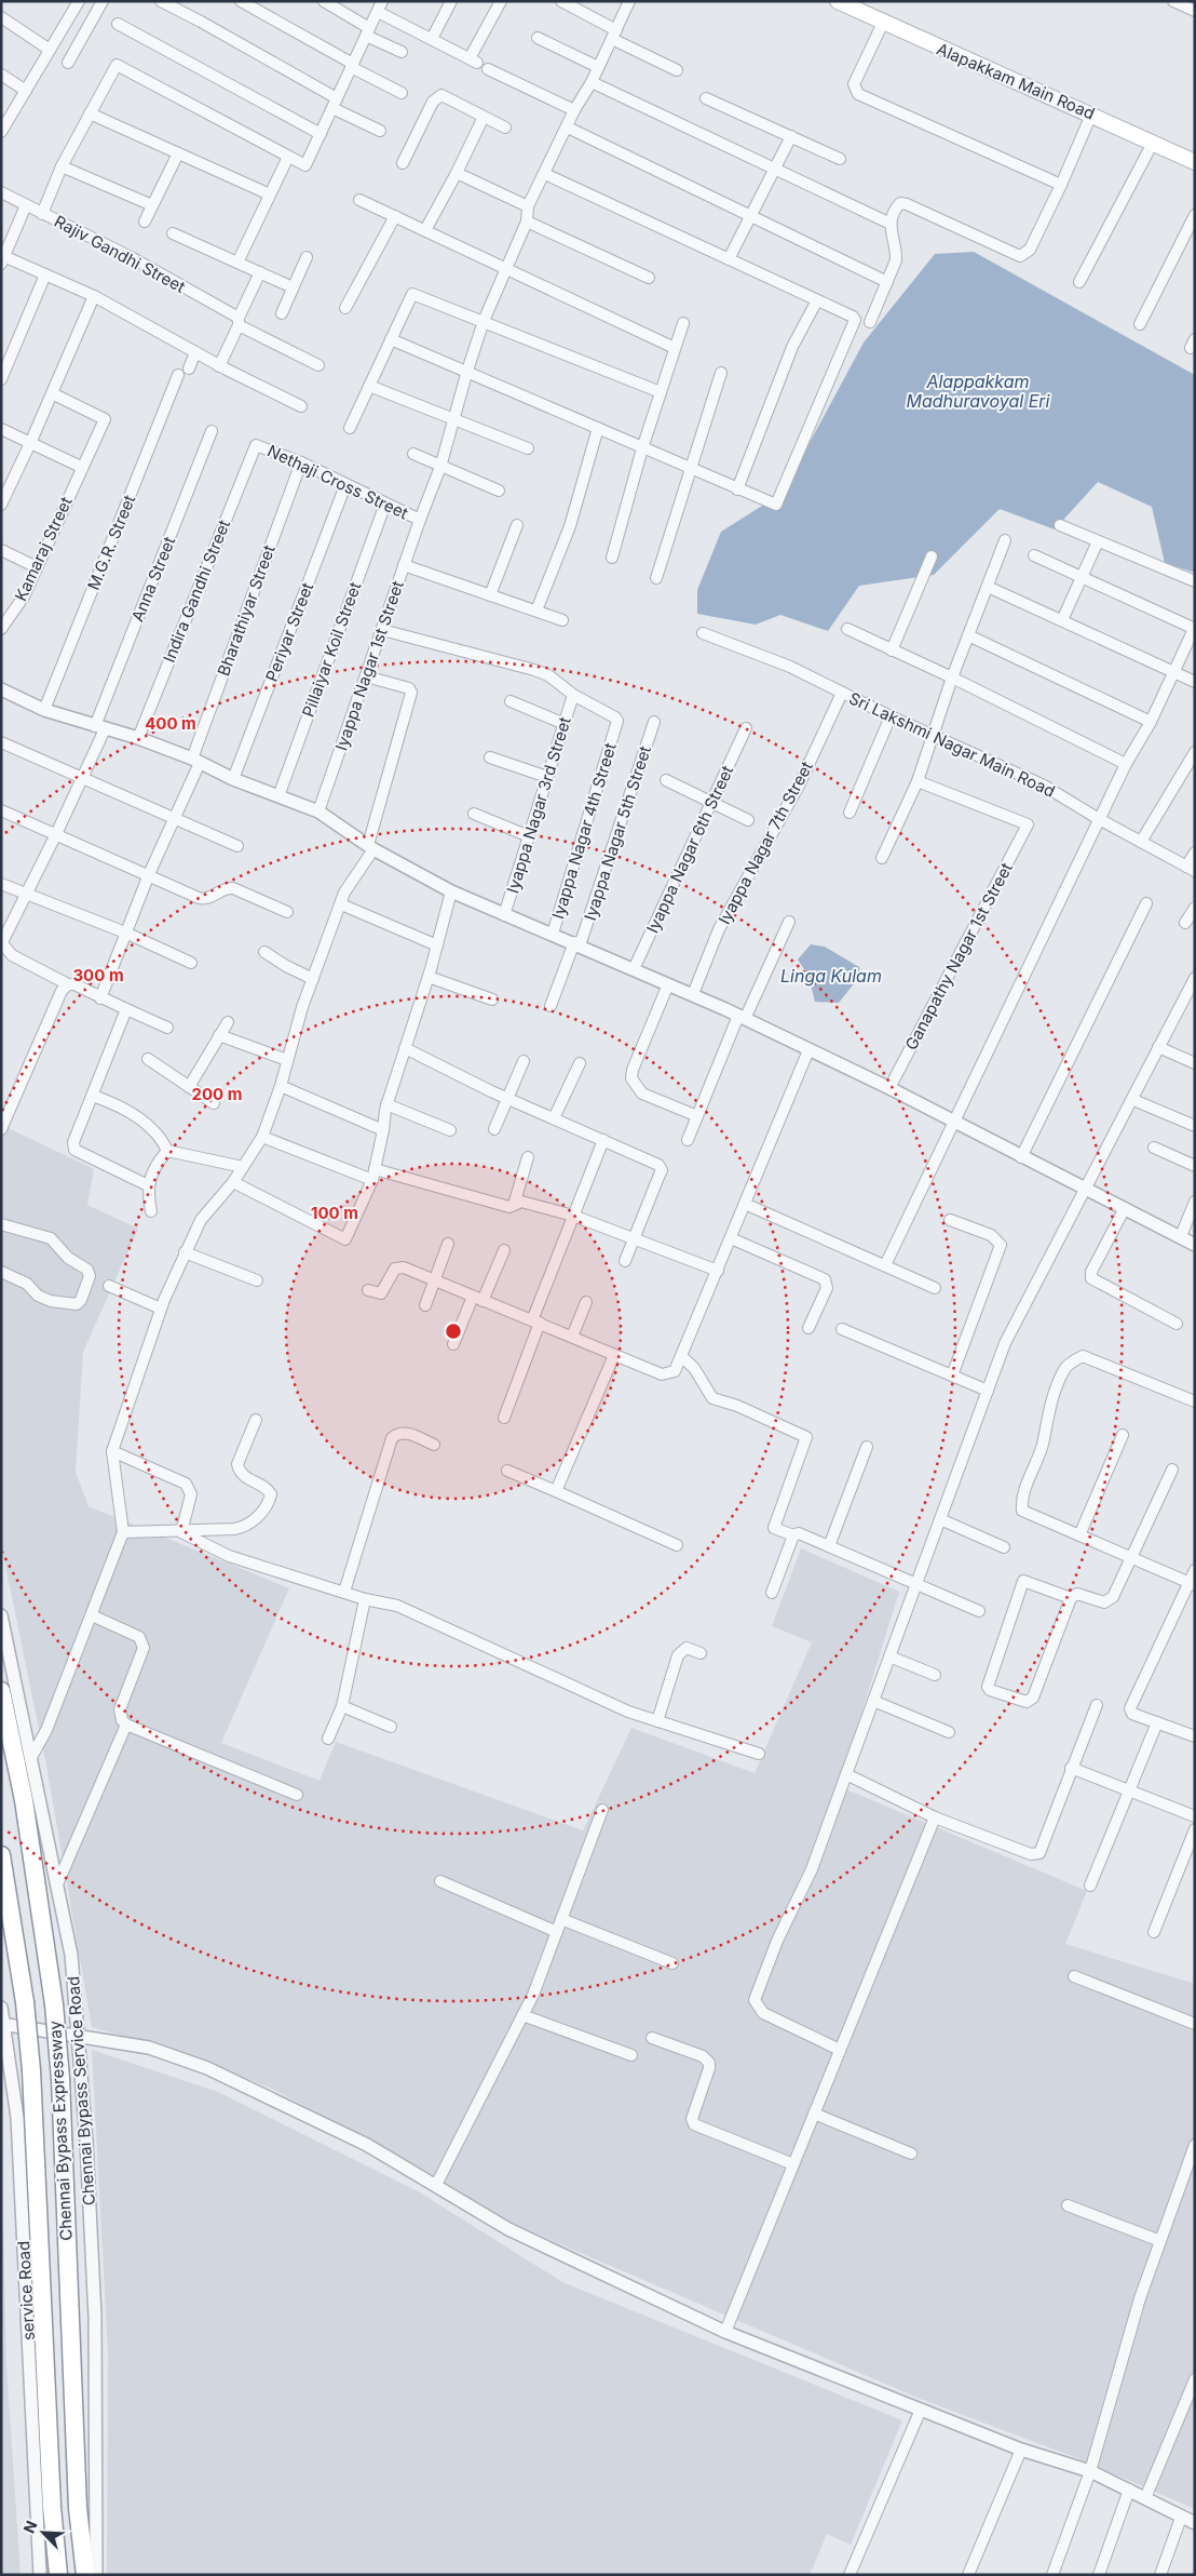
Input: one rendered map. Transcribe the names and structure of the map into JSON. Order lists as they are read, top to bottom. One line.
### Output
{"streets":{"highway":["Chennai Bypass Expressway"],"main road":["Alapakkam Main Road"],"street":["Rajiv Gandhi Street","Nethaji Cross Street","M.G.R. Street","Kamaraj Street","Anna Street","Indira Gandhi Street","Bharathiyar Street","Periyar Street","Pillaiyar Koil Street","Iyappa Nagar 1st Street","Sri Lakshmi Nagar Main Road","Iyappa Nagar 3rd Street","Iyappa Nagar 4th Street","Iyappa Nagar 5th Street","Iyappa Nagar 7th Street","Iyappa Nagar 6th Street","Ganapathy Nagar 1st Street","Chennai Bypass Service Road","service Road"]},"crossings":[["Nethaji Cross Street","Indira Gandhi Street"],["Nethaji Cross Street","Bharathiyar Street"],["Nethaji Cross Street","Periyar Street"],["Nethaji Cross Street","Pillaiyar Koil Street"],["Nethaji Cross Street","Iyappa Nagar 1st Street"],["Sri Lakshmi Nagar Main Road","Iyappa Nagar 7th Street"],["Iyappa Nagar 3rd Street","Iyappa Nagar 4th Street"]],"water":["Alappakkam Madhuravoyal Eri","Linga Kulam"],"north":"top left","rings":["400 m","300 m","200 m","100 m"]}
